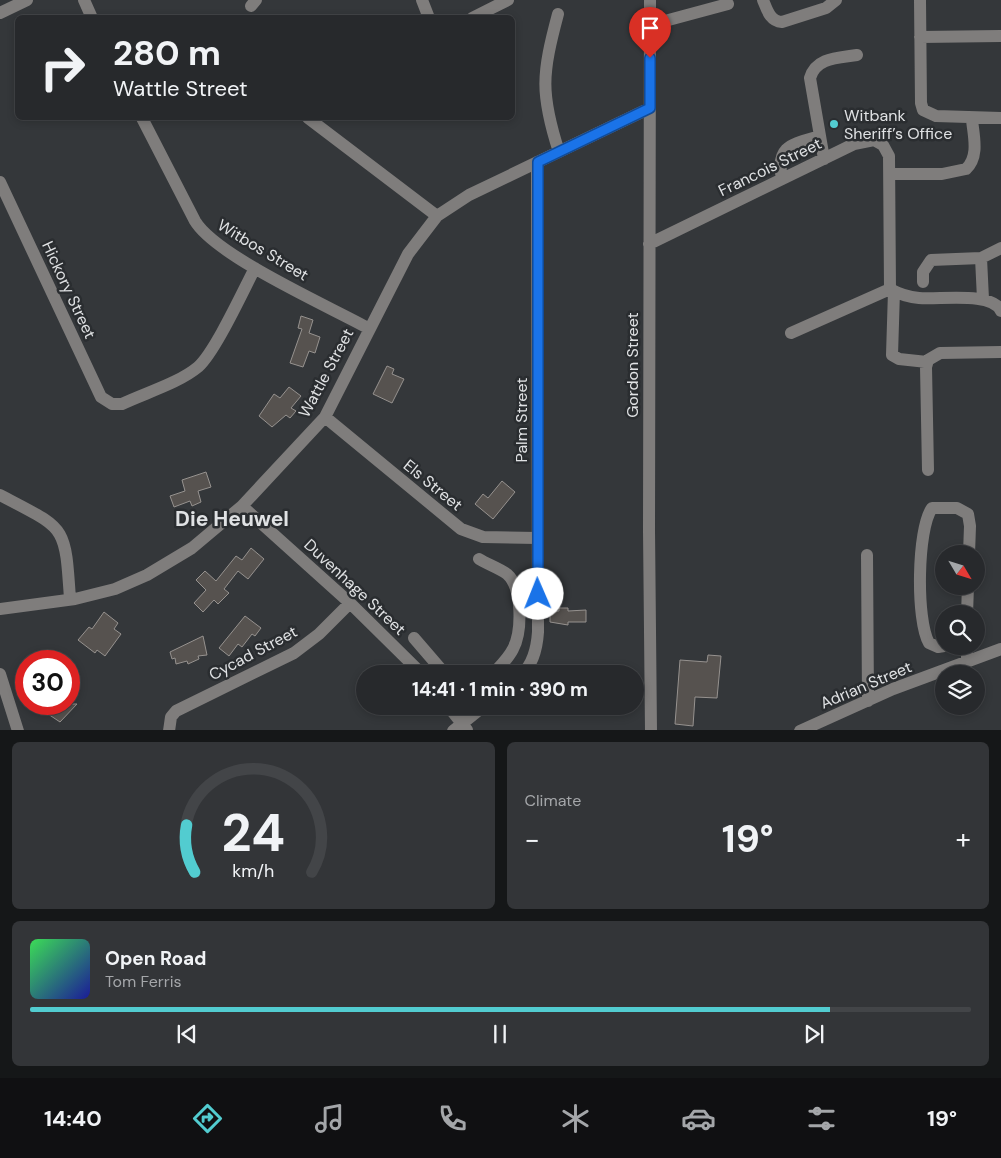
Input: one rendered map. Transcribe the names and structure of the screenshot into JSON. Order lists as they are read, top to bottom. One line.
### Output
{"streets":{"street":["Francois Street","Witbos Street","Hickory Street","Gordon Street","Wattle Street","Palm Street","Els Street","Duvenhage Street","Cycad Street","Adrian Street"]},"crossings":[["Francois Street","Gordon Street"],["Witbos Street","Hickory Street"],["Witbos Street","Wattle Street"],["Gordon Street","Wattle Street"],["Wattle Street","Palm Street"],["Wattle Street","Els Street"],["Wattle Street","Duvenhage Street"],["Palm Street","Els Street"],["Duvenhage Street","Cycad Street"]],"districts":["Die Heuwel"],"places":["Witbank Sheriff’s Office"],"north":"bottom right","page":{"turn":["280 m","Wattle Street"],"limit":"30","trip":"14:41 · 1 min · 390 m","tile":"Climate","heat":["−","19°","+"],"song":["Open Road","Tom Ferris"],"tabs":["14:40","19°"],"gauge":["24","km/h"]}}
